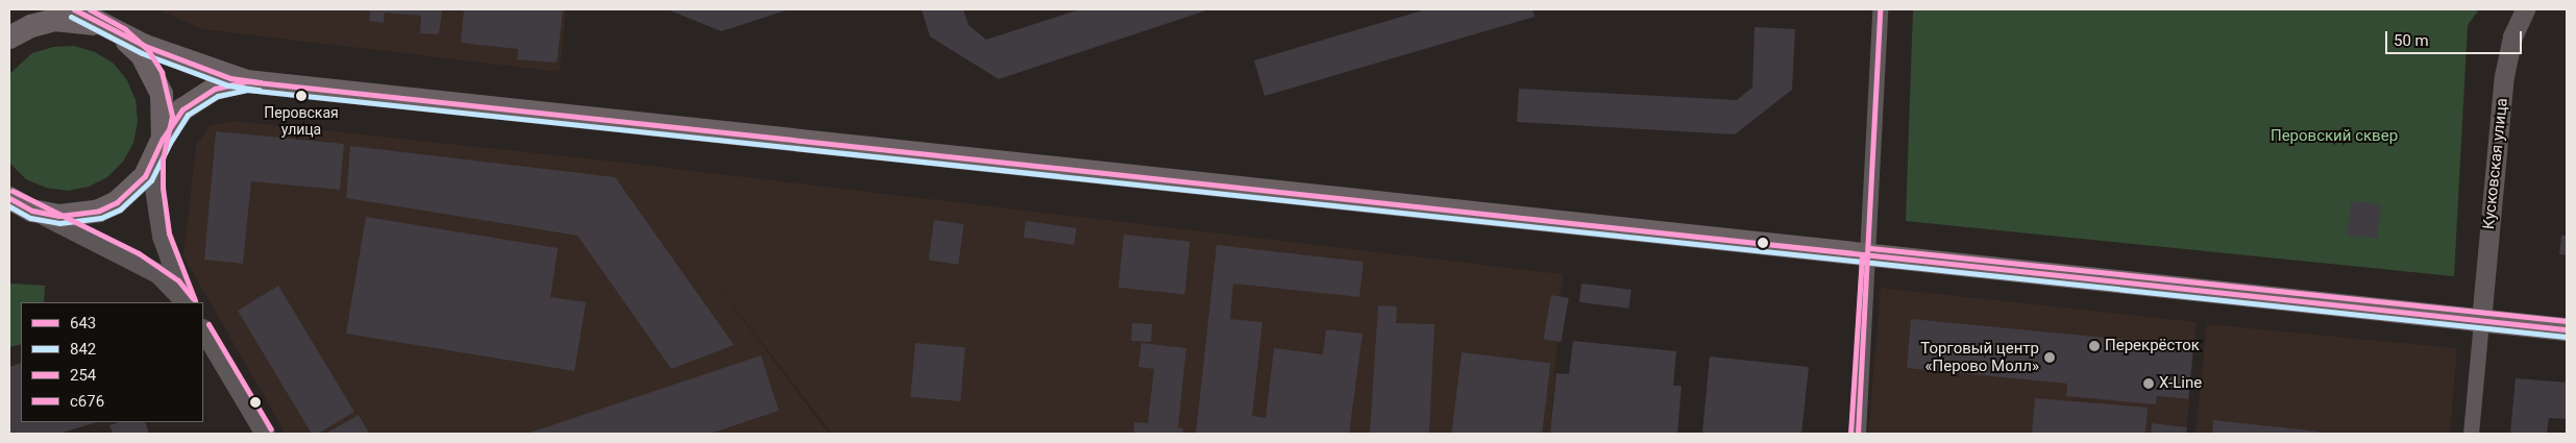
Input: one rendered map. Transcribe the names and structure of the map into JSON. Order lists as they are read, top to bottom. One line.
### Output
{"streets":{"street":["Кусковская улица"]},"parks":["Перовский сквер"],"places":["Перовская улица","Перекрёсток","Торговый центр «Перово Молл»","X-Line"],"lines":["transit line 643","transit line 254","transit line с676","transit line 842"],"legend":["643","842","254","с676"],"scale_bar":"50 m"}
